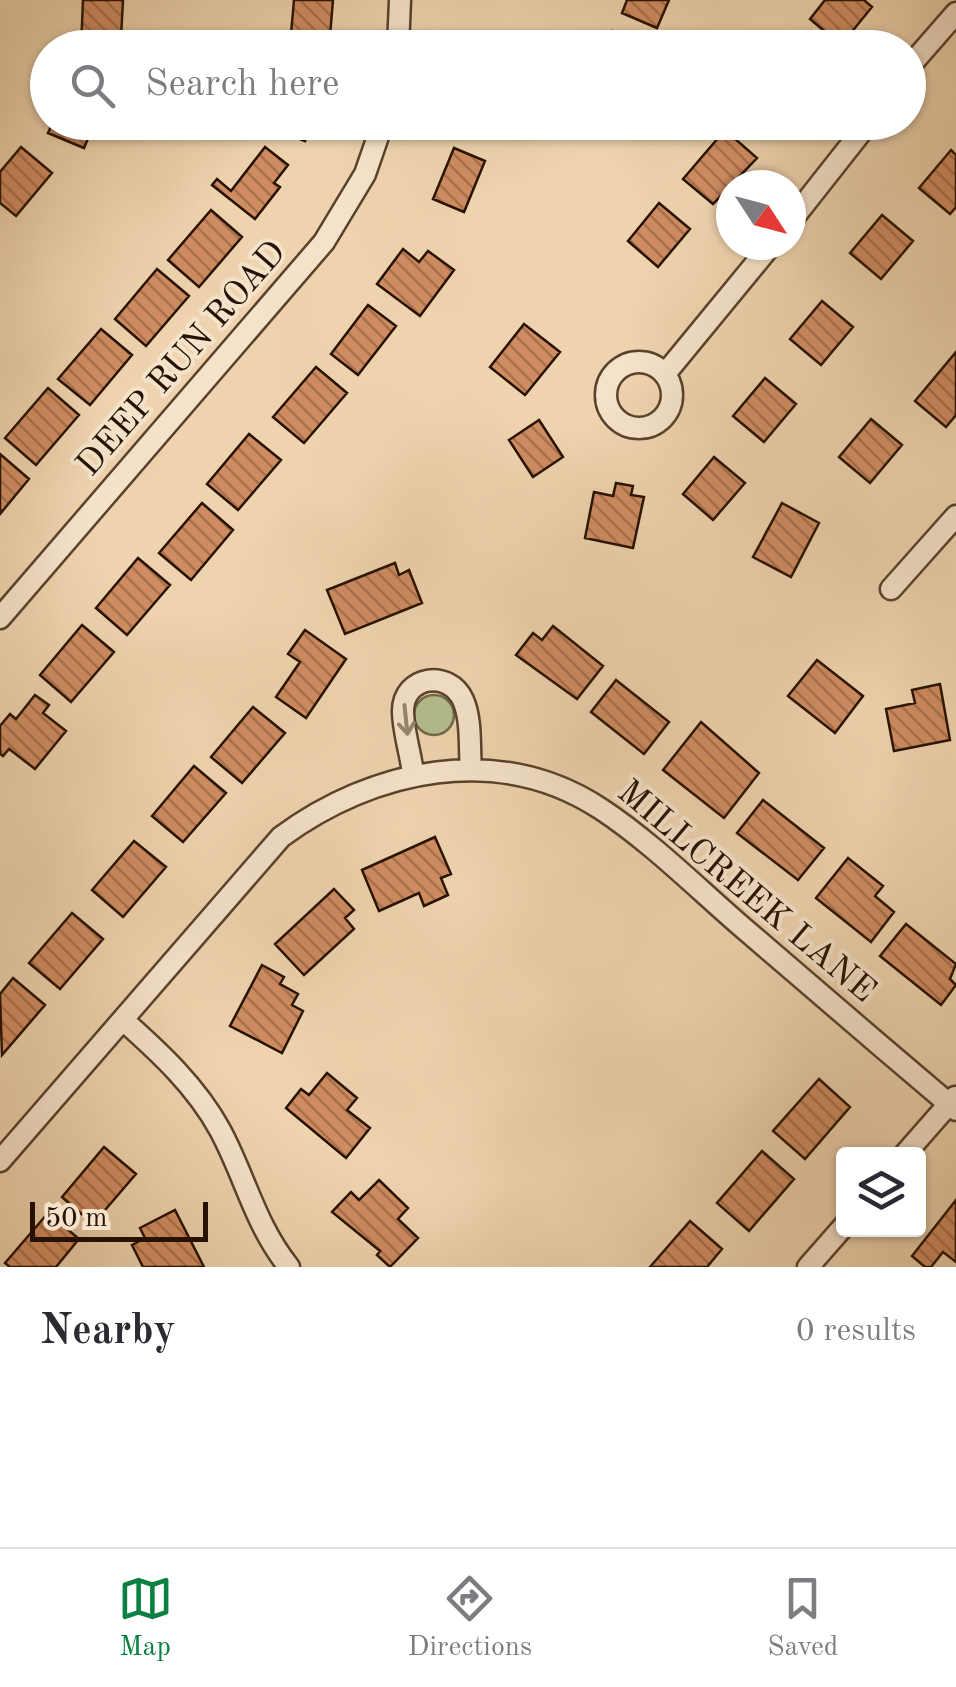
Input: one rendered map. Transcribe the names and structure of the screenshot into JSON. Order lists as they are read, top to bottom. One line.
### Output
{"streets":{"street":["DEEP RUN ROAD","MILLCREEK LANE"]},"scale_bar":"50 m","north":"bottom right","page":{"search":"Search here","scale":"50 m","heading":["Nearby","0 results"],"nav":["Map","Directions","Saved"]}}
